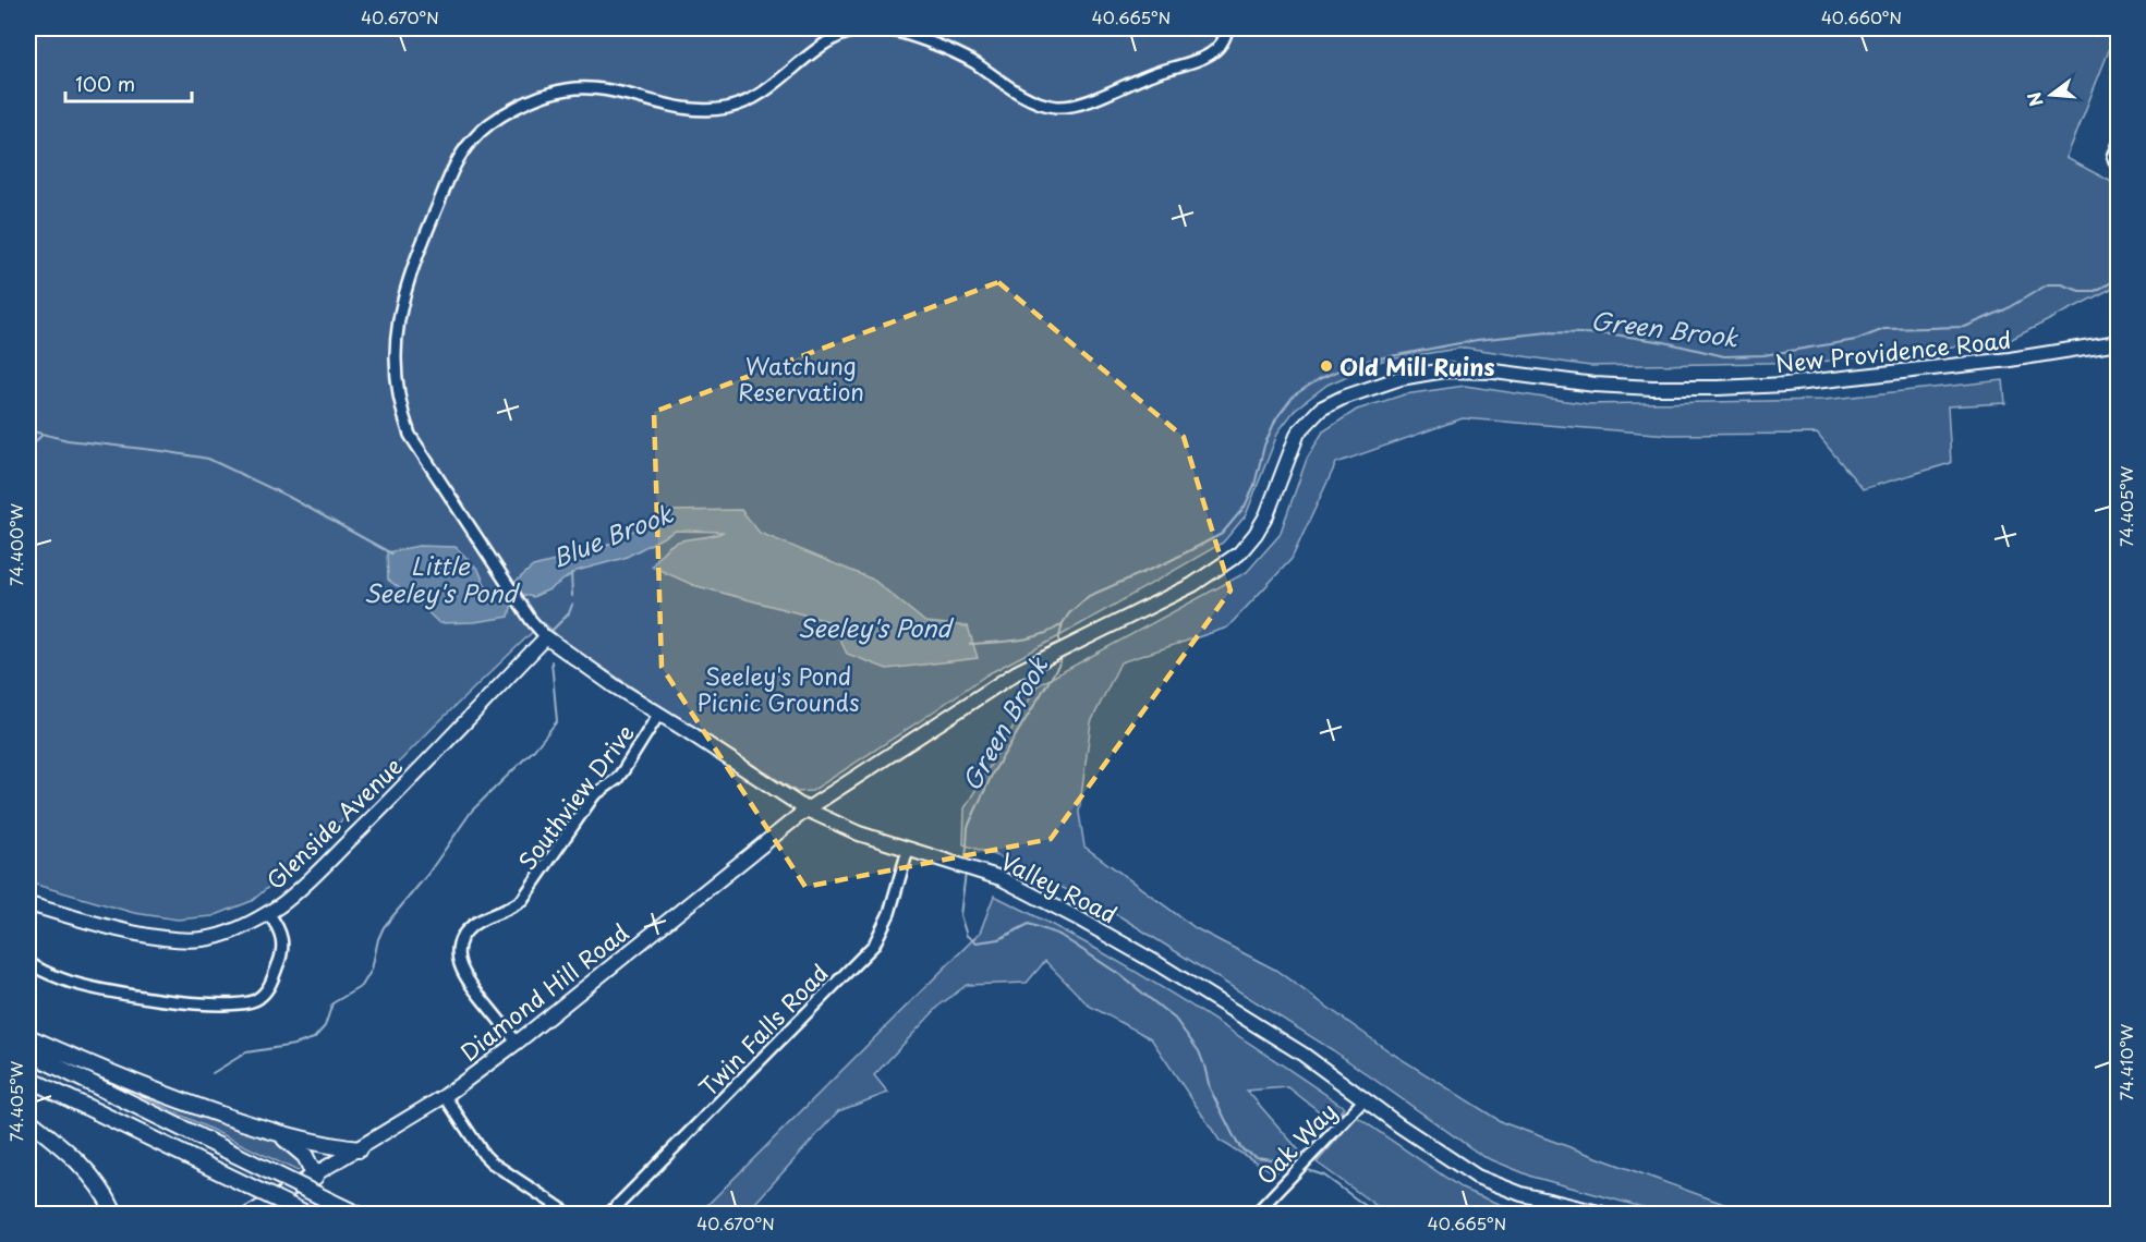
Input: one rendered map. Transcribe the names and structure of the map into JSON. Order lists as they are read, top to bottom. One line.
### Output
{"streets":{"main road":["New Providence Road","Glenside Avenue","Valley Road","Diamond Hill Road"],"street":["Southview Drive","Twin Falls Road","Oak Way"]},"crossings":[["New Providence Road","Diamond Hill Road"],["Southview Drive","Valley Road"],["Southview Drive","Diamond Hill Road"],["Glenside Avenue","Valley Road"],["Valley Road","Diamond Hill Road"],["Valley Road","Twin Falls Road"],["Valley Road","Oak Way"]],"water":["Green Brook","Blue Brook","Little Seeley's Pond","Seeley's Pond"],"parks":["Watchung Reservation","Seeley's Pond Picnic Grounds"],"places":["Old Mill Ruins"],"scale_bar":"100 m","north":"left","coordinates":["40.670°N","40.665°N","40.660°N","74.405°W","74.400°W","74.410°W"]}
